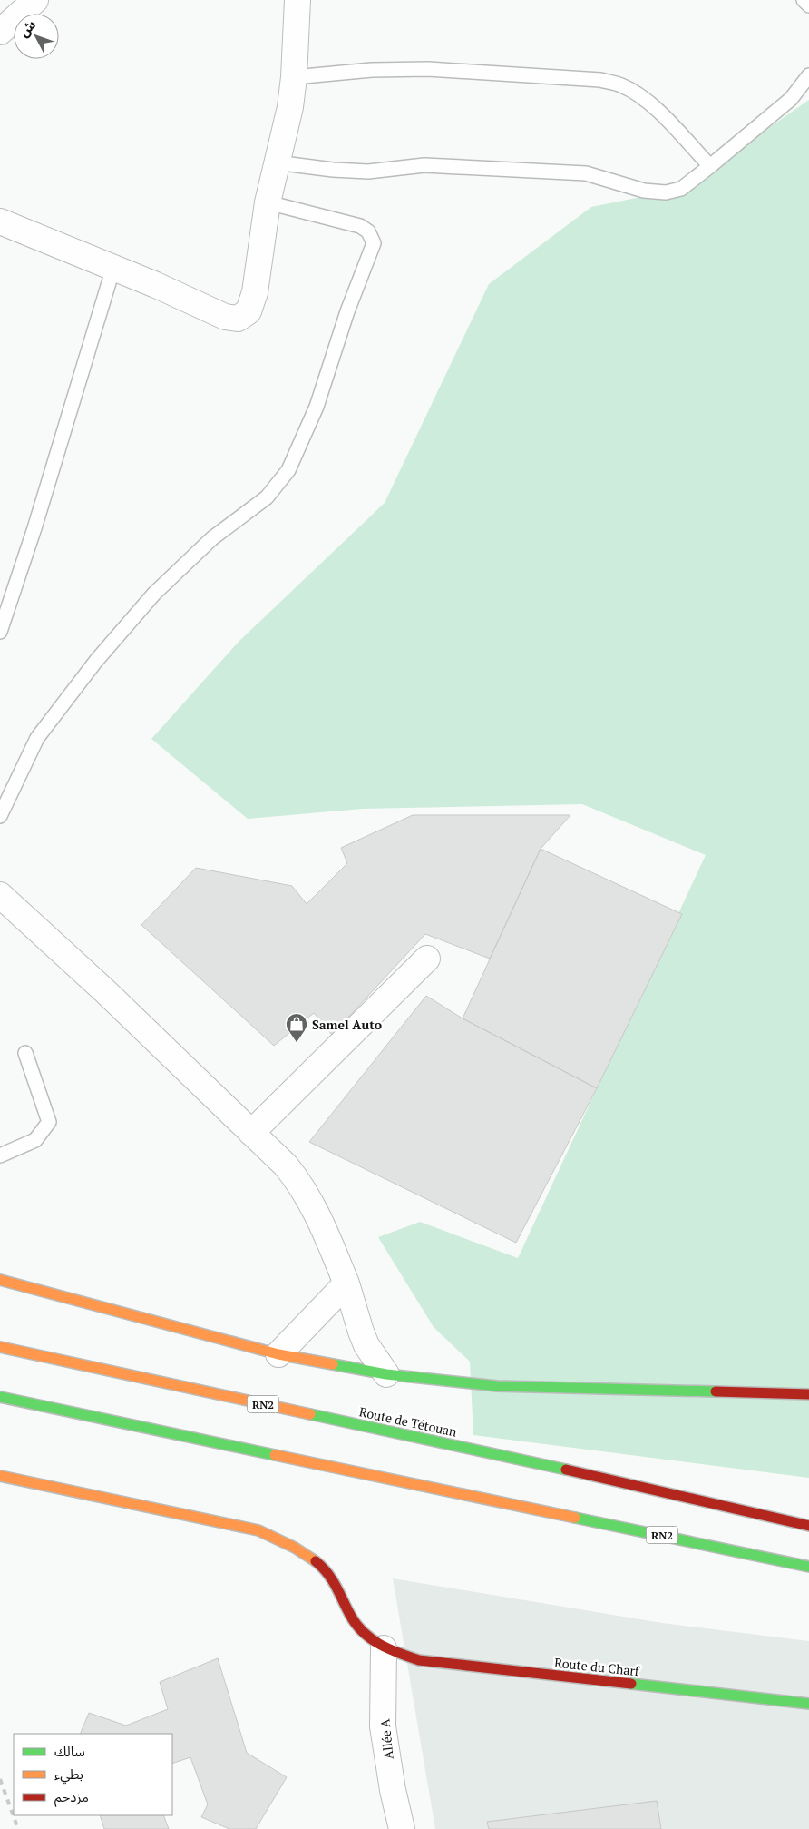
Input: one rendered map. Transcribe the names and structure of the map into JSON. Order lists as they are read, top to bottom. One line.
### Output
{"streets":{"main road":["RN2","Route de Tétouan","Route du Charf"],"street":["Allée A"]},"crossings":[["Route du Charf","Allée A"]],"places":{"shop":["Samel Auto"]},"legend":["سالك","بطيء","مزدحم"],"north":"top left"}
